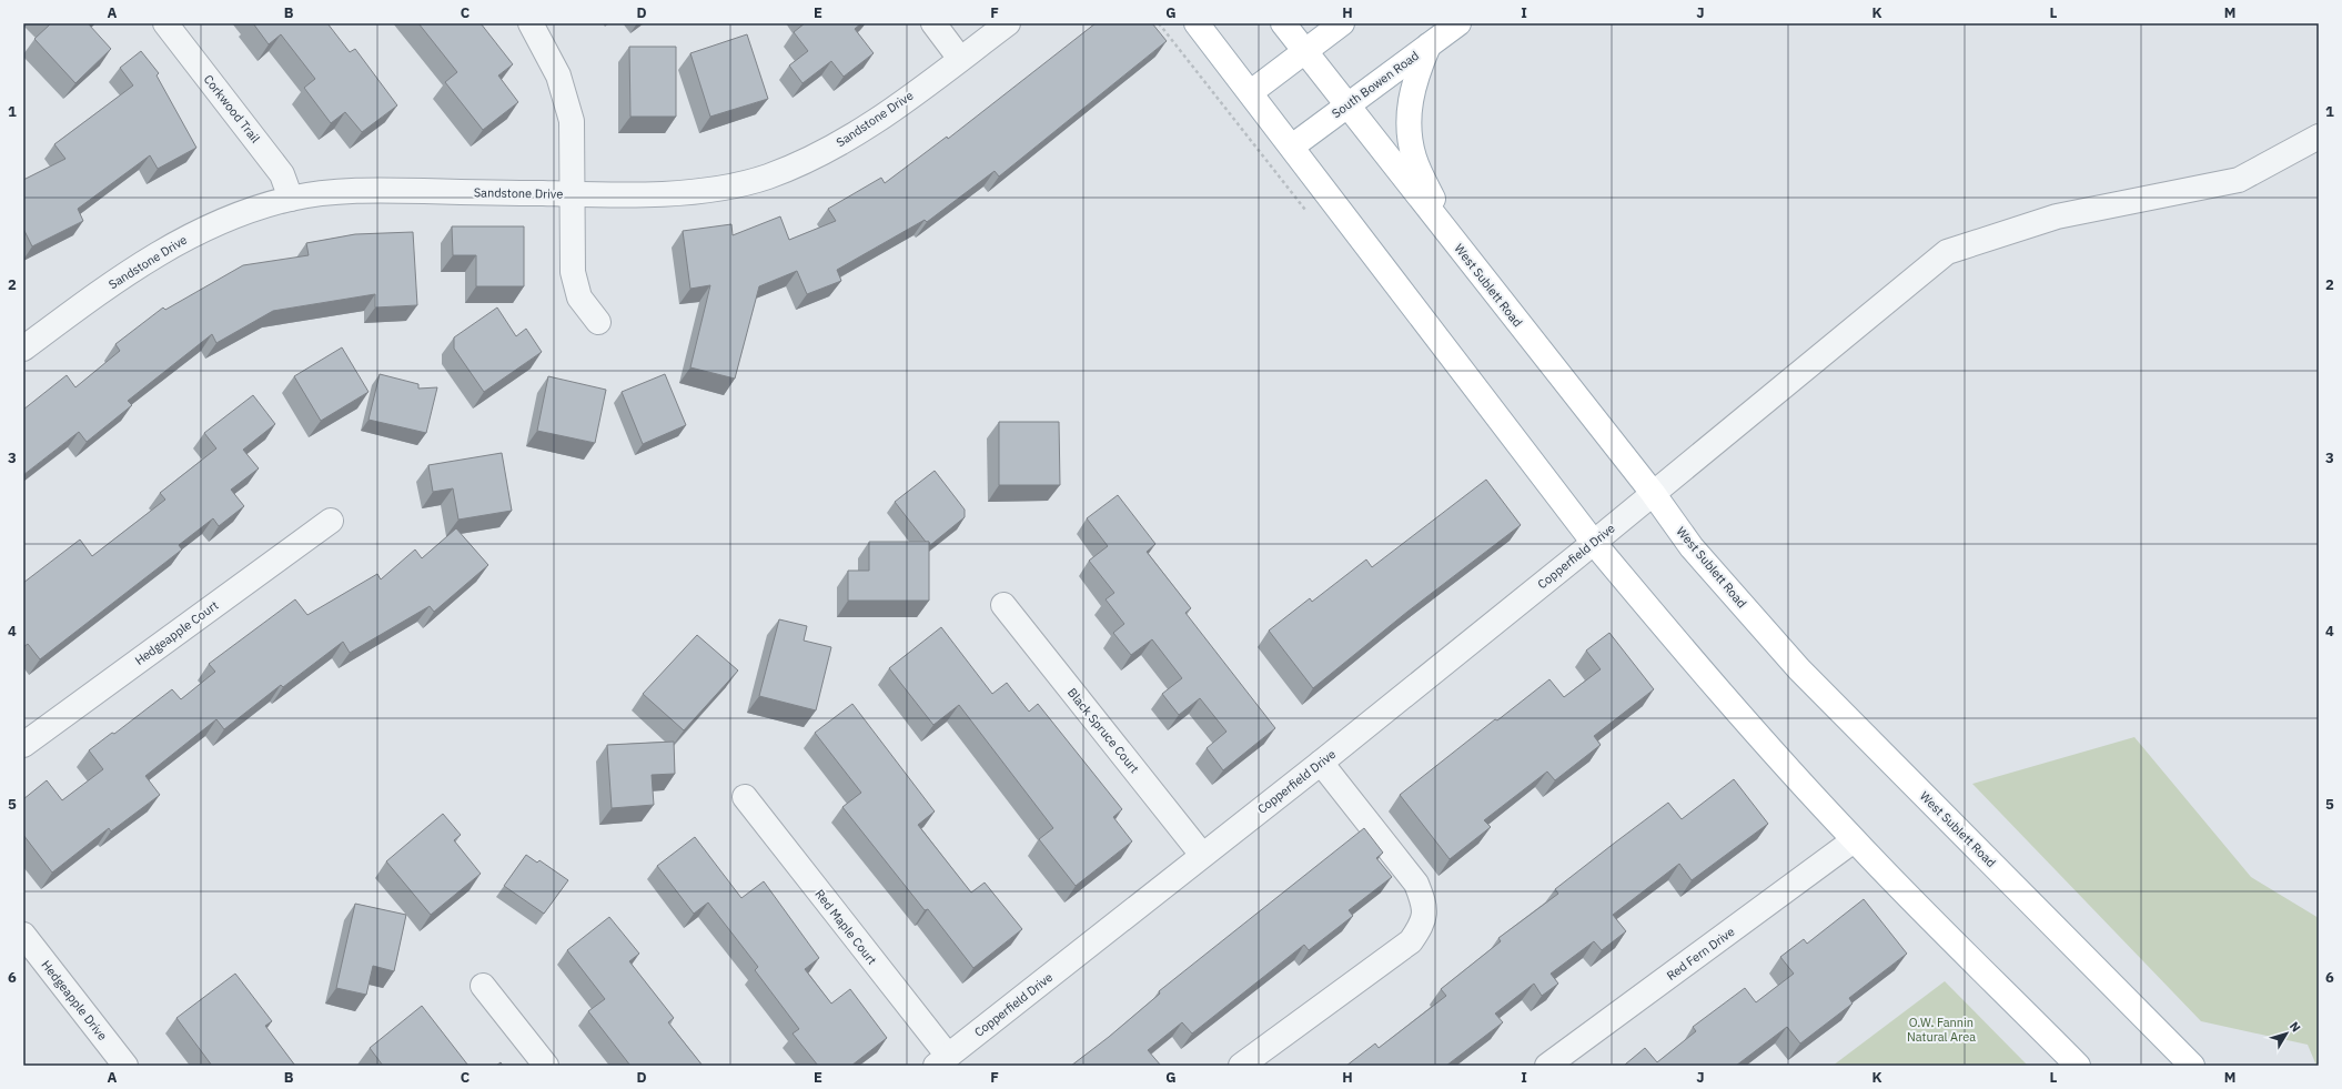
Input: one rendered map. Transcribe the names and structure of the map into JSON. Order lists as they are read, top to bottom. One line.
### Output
{"streets":{"main road":["South Bowen Road","West Sublett Road"],"street":["Corkwood Trail","Sandstone Drive","Copperfield Drive","Hedgeapple Court","Black Spruce Court","Red Maple Court","Red Fern Drive","Hedgeapple Drive"]},"crossings":[["South Bowen Road","West Sublett Road"],["Corkwood Trail","Sandstone Drive"],["West Sublett Road","Copperfield Drive"],["Copperfield Drive","Black Spruce Court"],["Copperfield Drive","Red Maple Court"]],"parks":["O.W. Fannin Natural Area"],"north":"top right","grid":{"columns":["A","B","C","D","E","F","G","H","I","J","K","L","M"],"rows":["1","2","3","4","5","6"]}}
